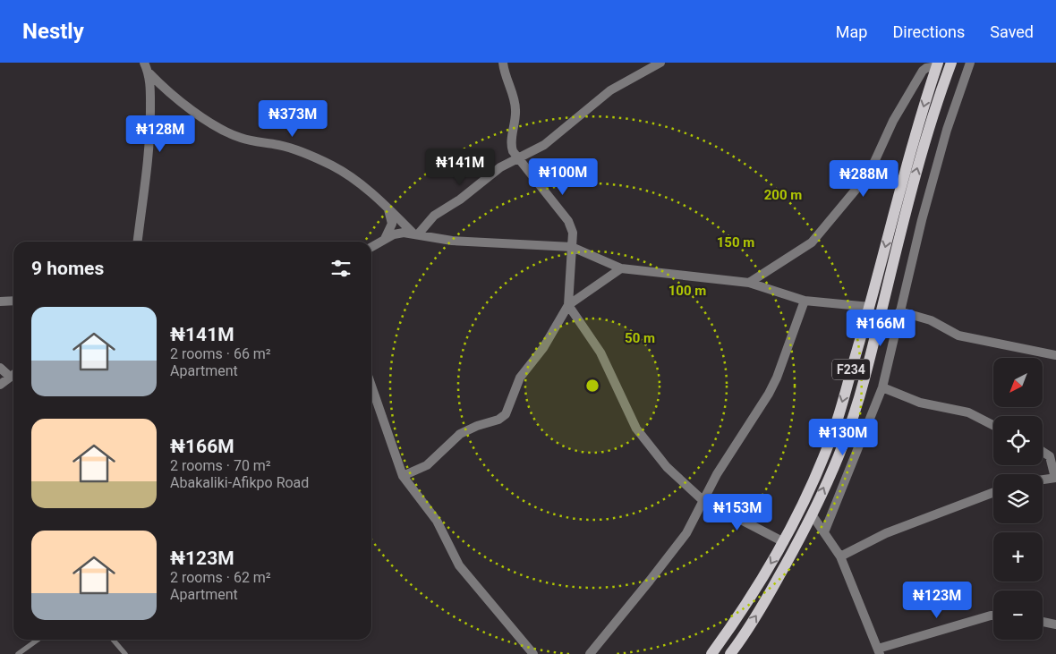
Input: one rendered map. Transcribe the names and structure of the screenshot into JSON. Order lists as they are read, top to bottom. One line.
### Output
{"streets":{"main road":["F234"]},"north":"bottom left","page":{"header":"Nestly","nav":["Map","Directions","Saved"],"price":["₦373M","₦128M","₦141M","₦100M","₦288M","₦166M","₦130M","₦153M","₦123M"],"heading":"9 homes","list":[{"name":"₦141M","note":"2 rooms · 66 m² · Apartment"},{"name":"₦166M","note":"2 rooms · 70 m² · Abakaliki-Afikpo Road"},{"name":"₦123M","note":"2 rooms · 62 m² · Apartment"}],"map_buttons":["+","−"]},"rings":["200 m","150 m","100 m","50 m"]}
